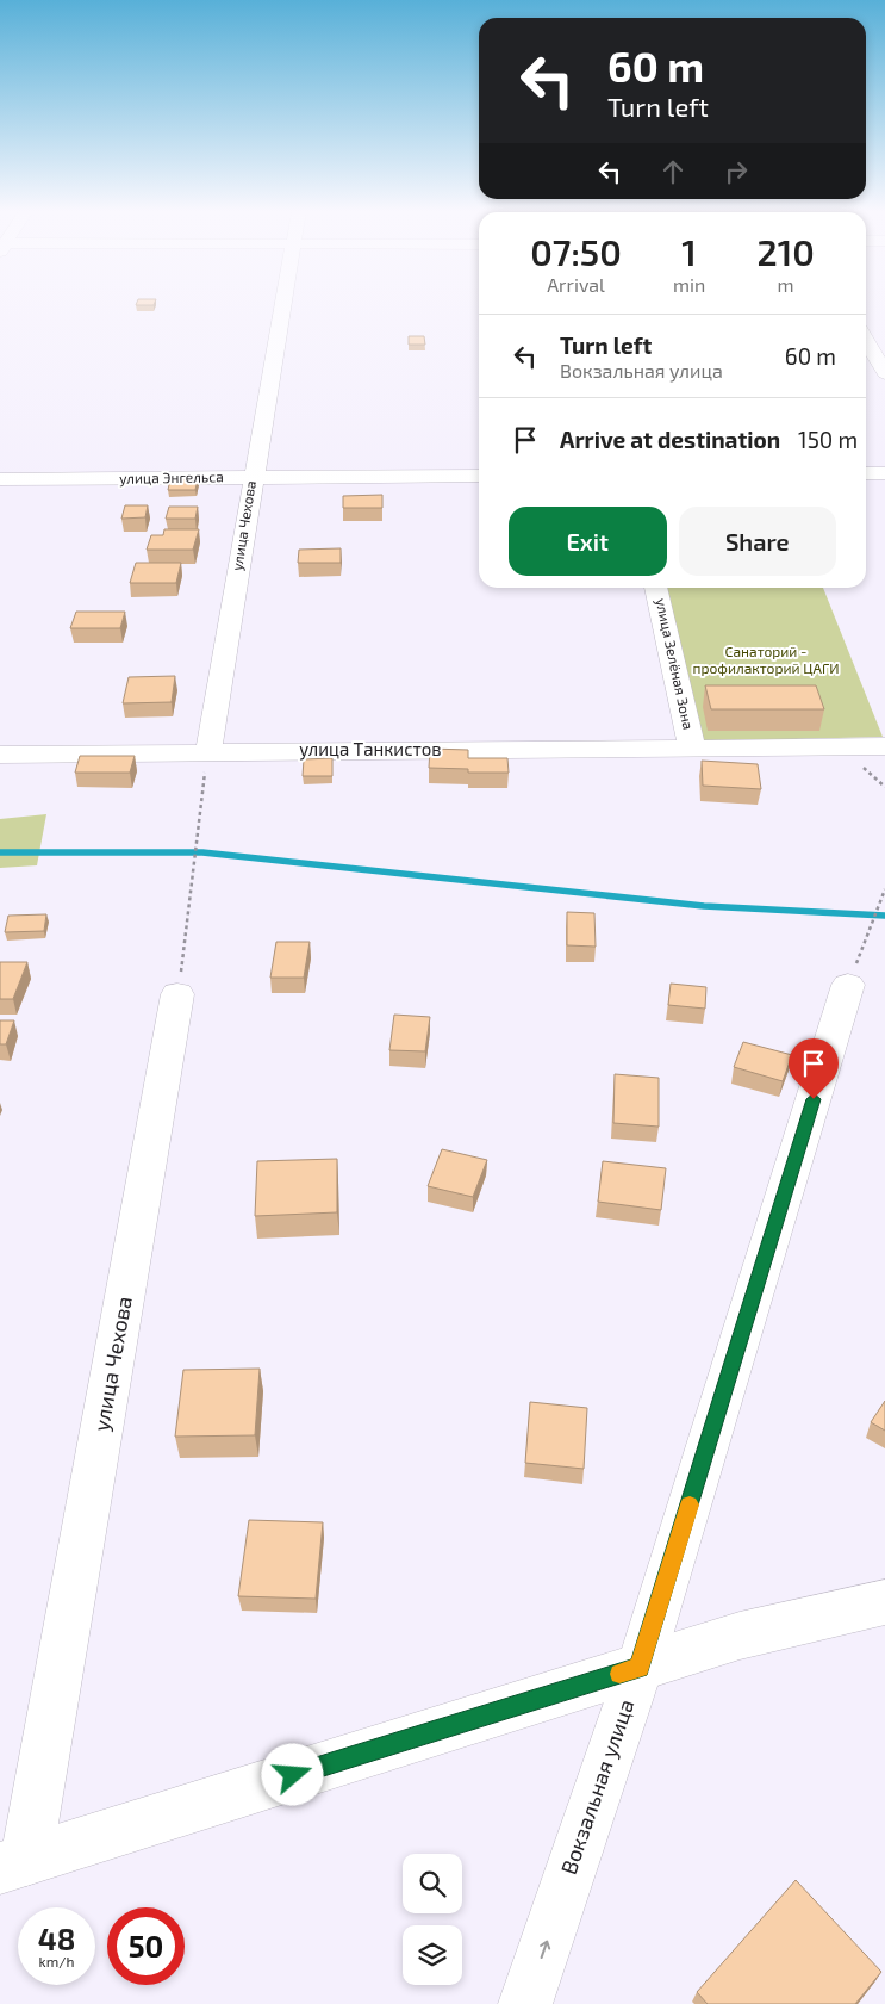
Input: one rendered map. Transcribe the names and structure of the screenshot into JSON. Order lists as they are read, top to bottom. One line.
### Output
{"streets":{"street":["улица Энгельса","улица Чехова","улица Зелёная Зона","улица Танкистов","Вокзальная улица"]},"crossings":[["улица Энгельса","улица Чехова"],["улица Чехова","улица Танкистов"],["улица Зелёная Зона","улица Танкистов"]],"parks":["Санаторий - профилакторий ЦАГИ"],"page":{"turn":["60 m","Turn left"],"eta":["07:50","Arrival","1","min","210","m"],"list":[{"name":"Turn left","note":"Вокзальная улица","value":"60 m"},{"name":"Arrive at destination","value":"150 m"}],"buttons":["Exit","Share"],"speed":"48 km/h","limit":"50"}}
